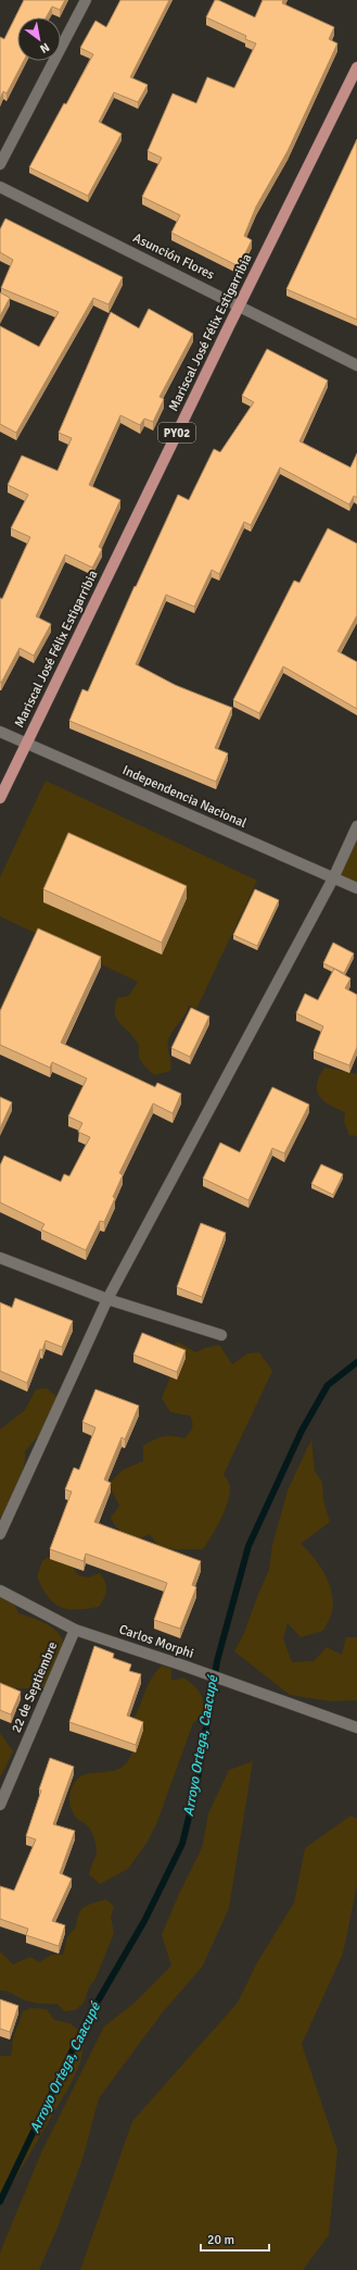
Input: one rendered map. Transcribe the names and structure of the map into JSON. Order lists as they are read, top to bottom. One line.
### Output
{"streets":{"main road":["Mariscal José Félix Estigarribia","PY02"],"street":["Asunción Flores","Independencia Nacional","Carlos Morphi","22 de Septiembre"]},"crossings":[["Asunción Flores","Mariscal José Félix Estigarribia"],["Mariscal José Félix Estigarribia","Independencia Nacional"],["Carlos Morphi","22 de Septiembre"]],"water":["Arroyo Ortega, Caacupé"],"scale_bar":"20 m","north":"bottom right"}
